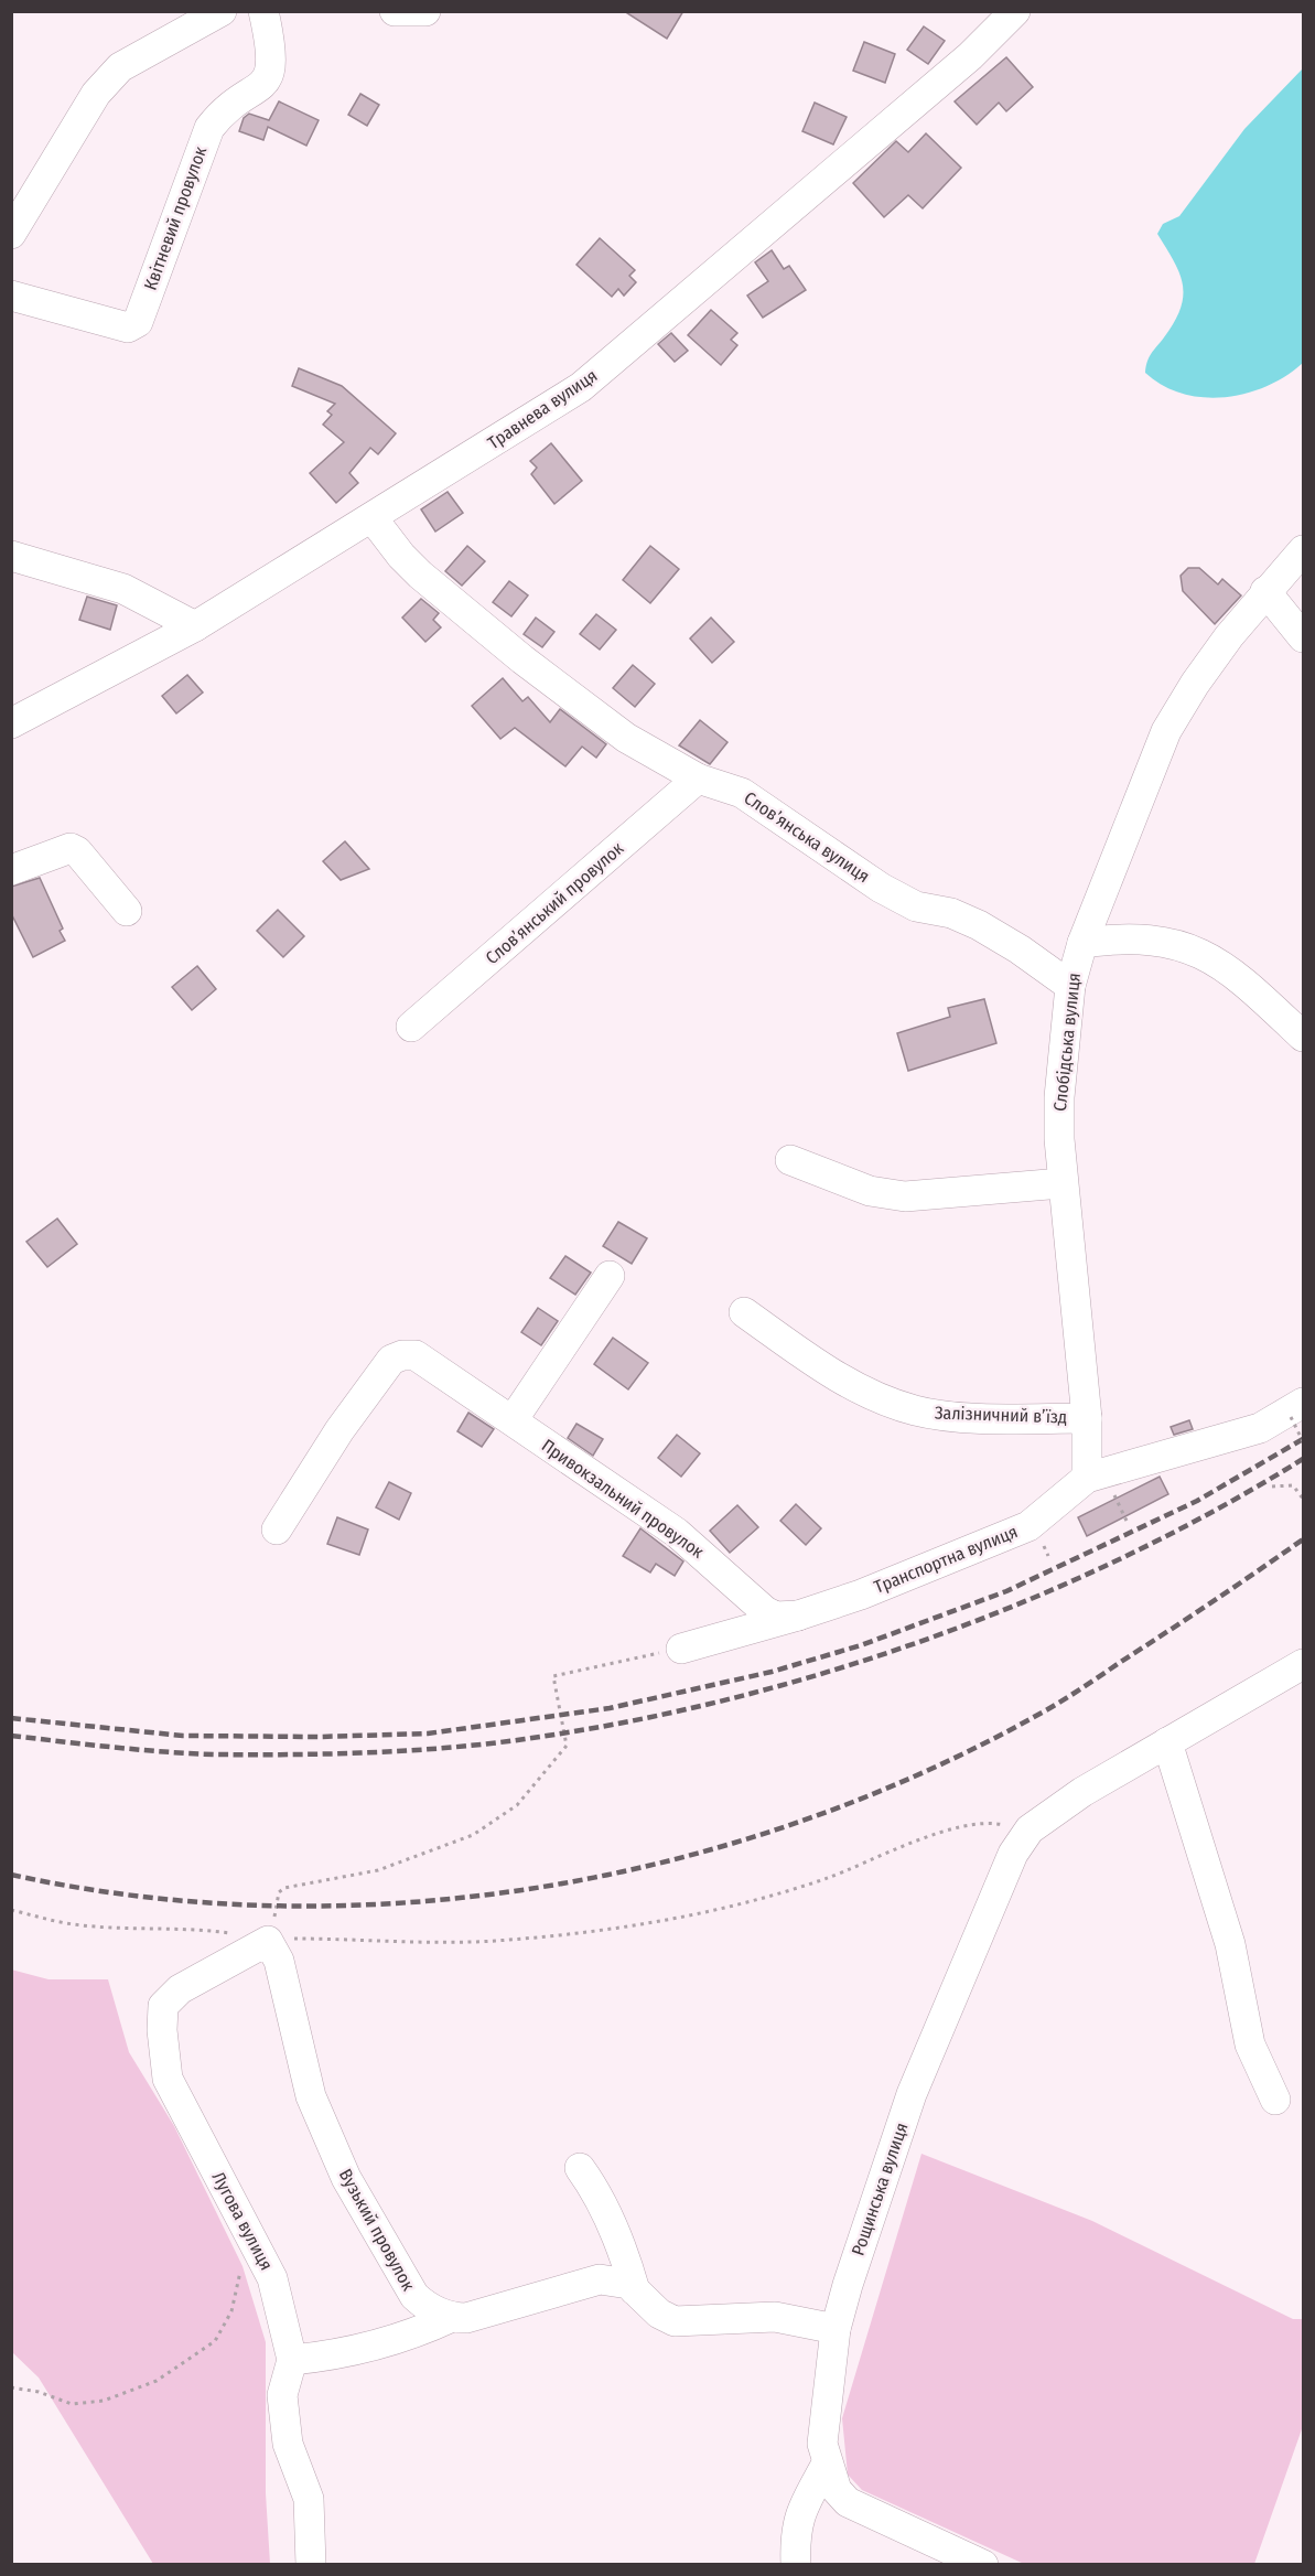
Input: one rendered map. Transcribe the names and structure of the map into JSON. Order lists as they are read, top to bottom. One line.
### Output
{"streets":{"street":["Квітневий провулок","Травнева вулиця","Слов’янська вулиця","Слов’янський провулок","Слобідська вулиця","Залізничний в’їзд","Привокзальний провулок","Транспортна вулиця","Рощинська вулиця","Лугова вулиця","Вузький провулок"]},"crossings":[["Травнева вулиця","Слов’янська вулиця"],["Слов’янська вулиця","Слов’янський провулок"],["Слов’янська вулиця","Слобідська вулиця"],["Слобідська вулиця","Залізничний в’їзд"],["Слобідська вулиця","Транспортна вулиця"],["Привокзальний провулок","Транспортна вулиця"],["Лугова вулиця","Вузький провулок"]]}
